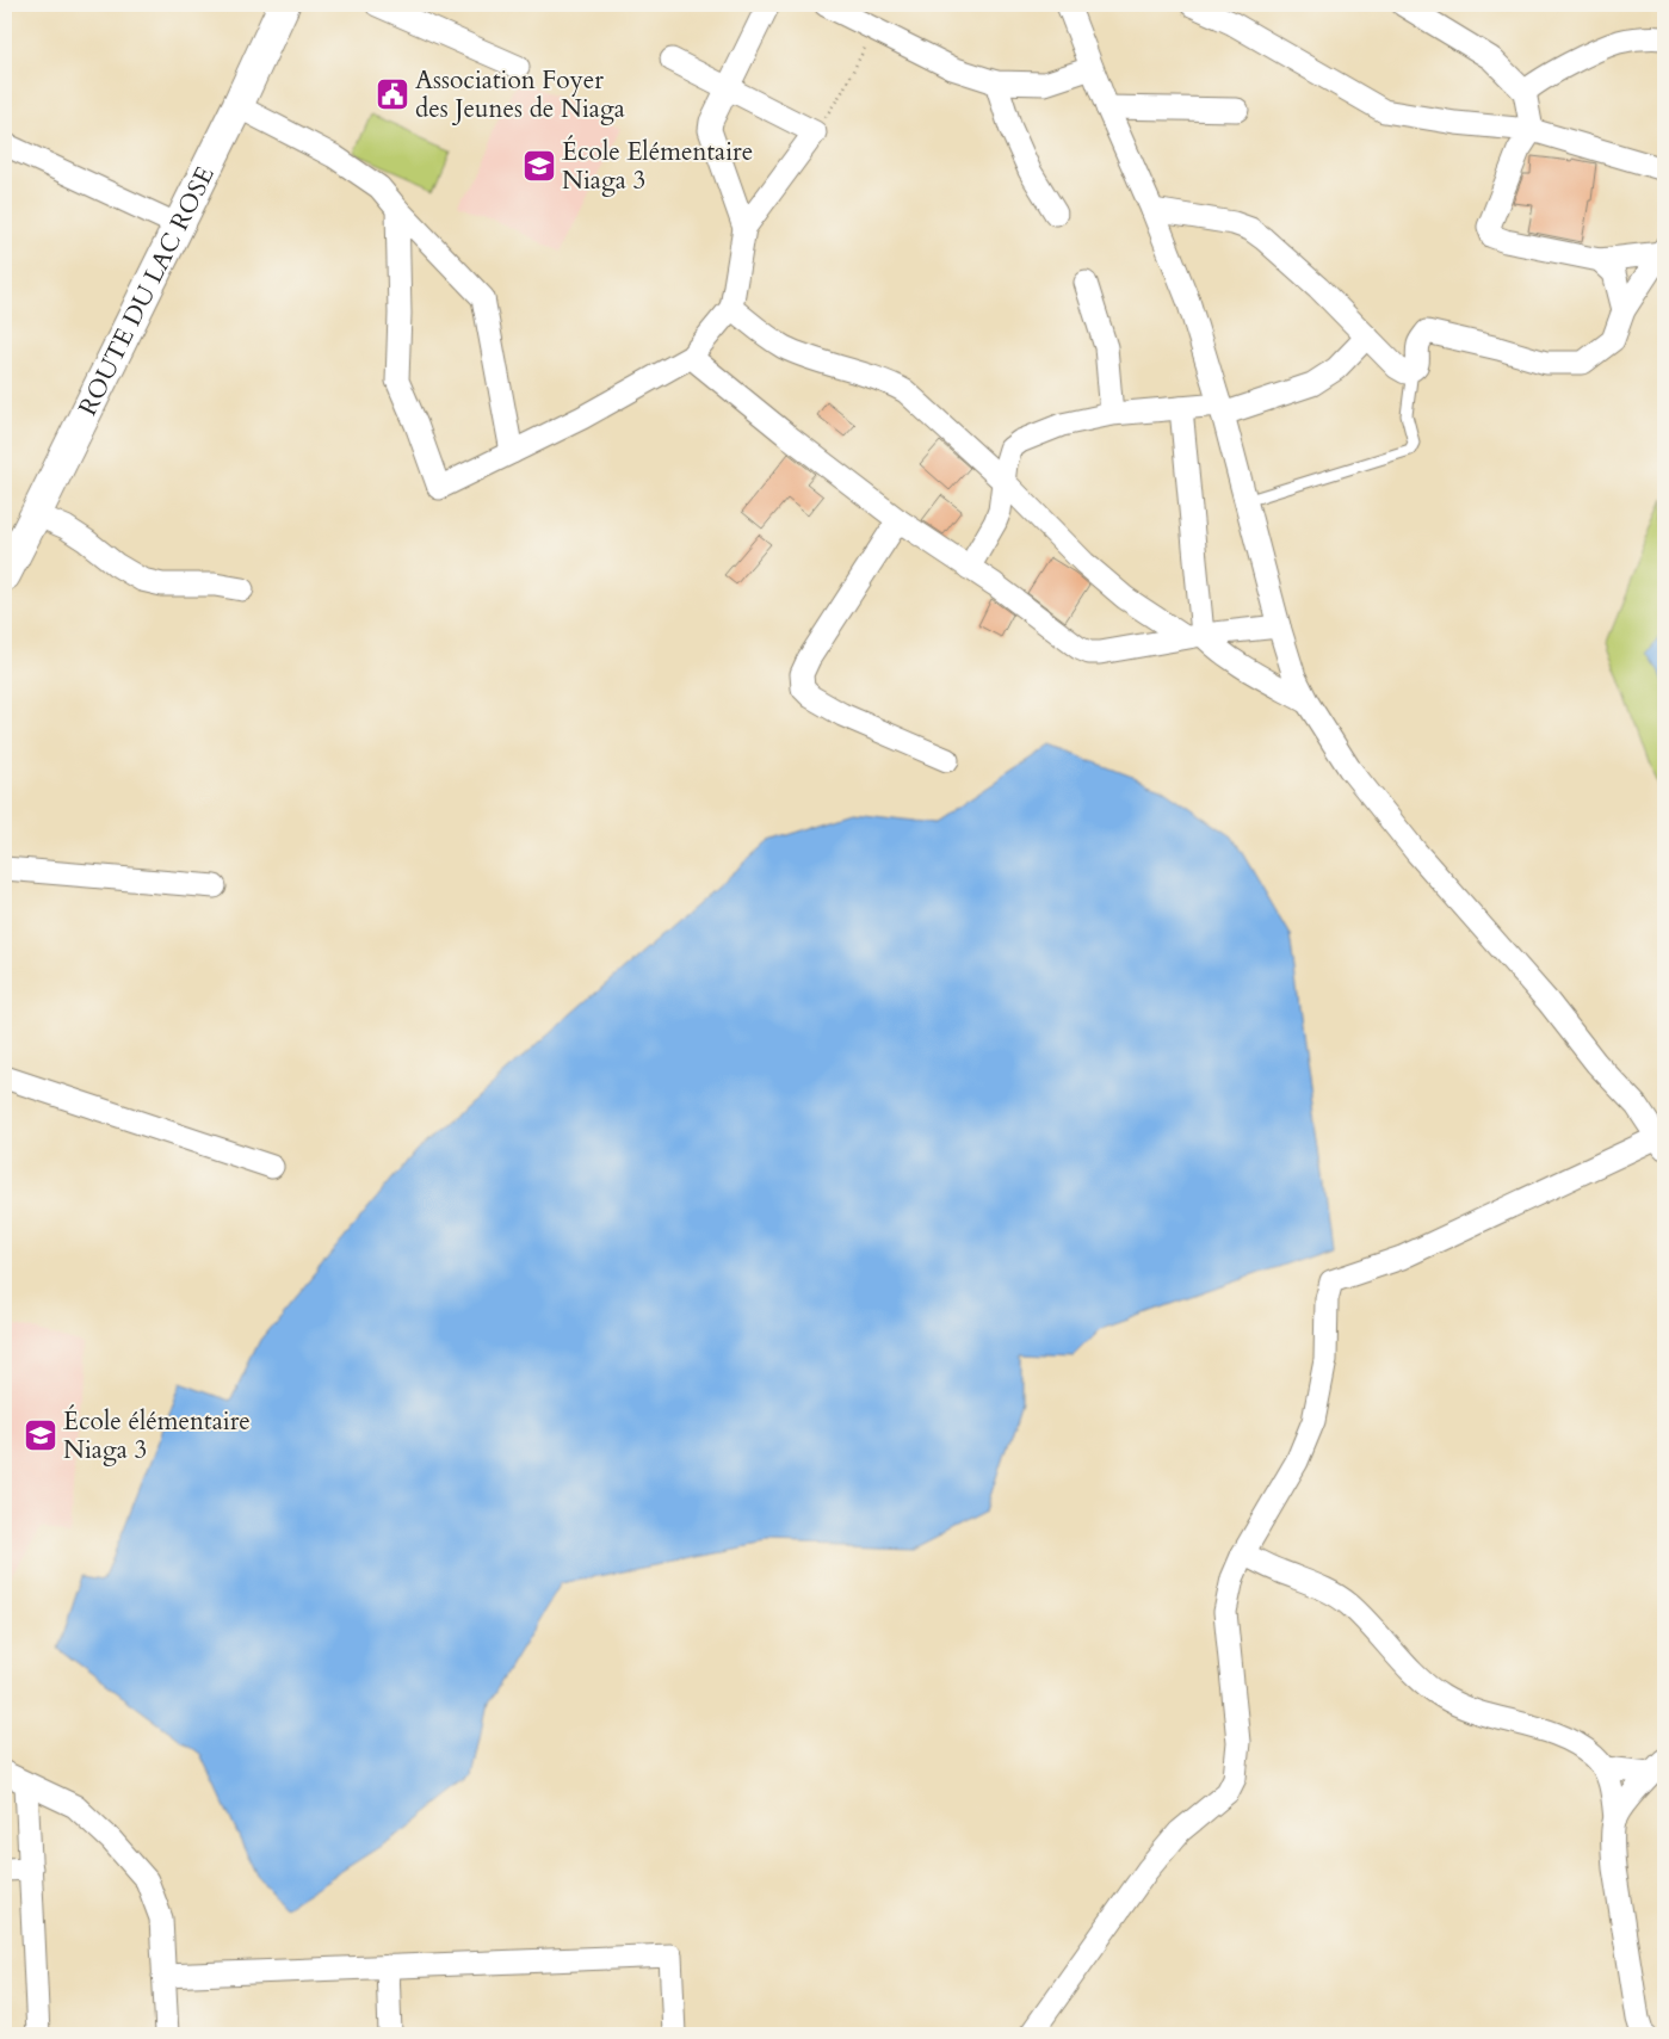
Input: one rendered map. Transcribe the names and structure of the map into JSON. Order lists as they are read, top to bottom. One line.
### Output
{"streets":{"main road":["ROUTE DU LAC ROSE"]},"places":{"public building":["Association Foyer des Jeunes de Niaga"],"school or university":["École Elémentaire Niaga 3","École élémentaire Niaga 3"]}}
